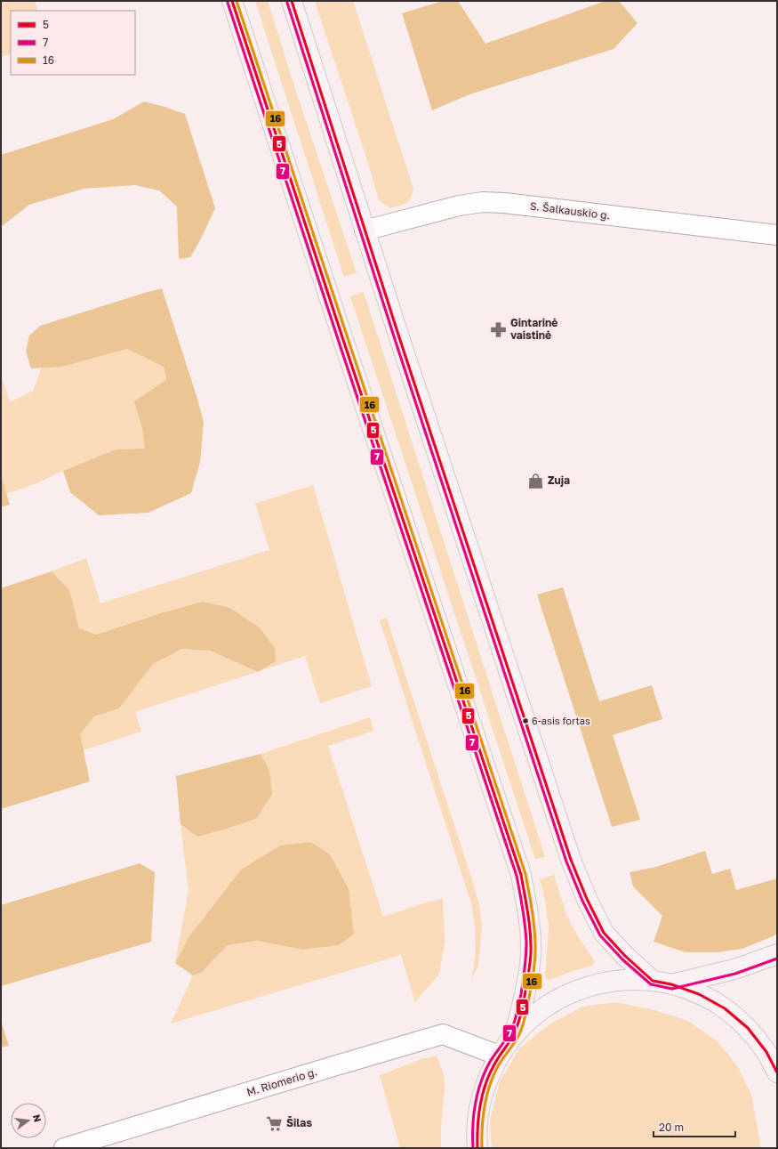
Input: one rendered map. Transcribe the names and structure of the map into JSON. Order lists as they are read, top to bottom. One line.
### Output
{"streets":{"street":["S. Šalkauskio g.","M. Riomerio g."]},"places":{"pharmacy":["Gintarinė vaistinė"],"shop":["Zuja"],"other":["6-asis fortas"],"supermarket":["Šilas"]},"lines":["transit line 5","transit line 16","transit line 7"],"legend":["5","7","16"],"scale_bar":"20 m","north":"right"}
